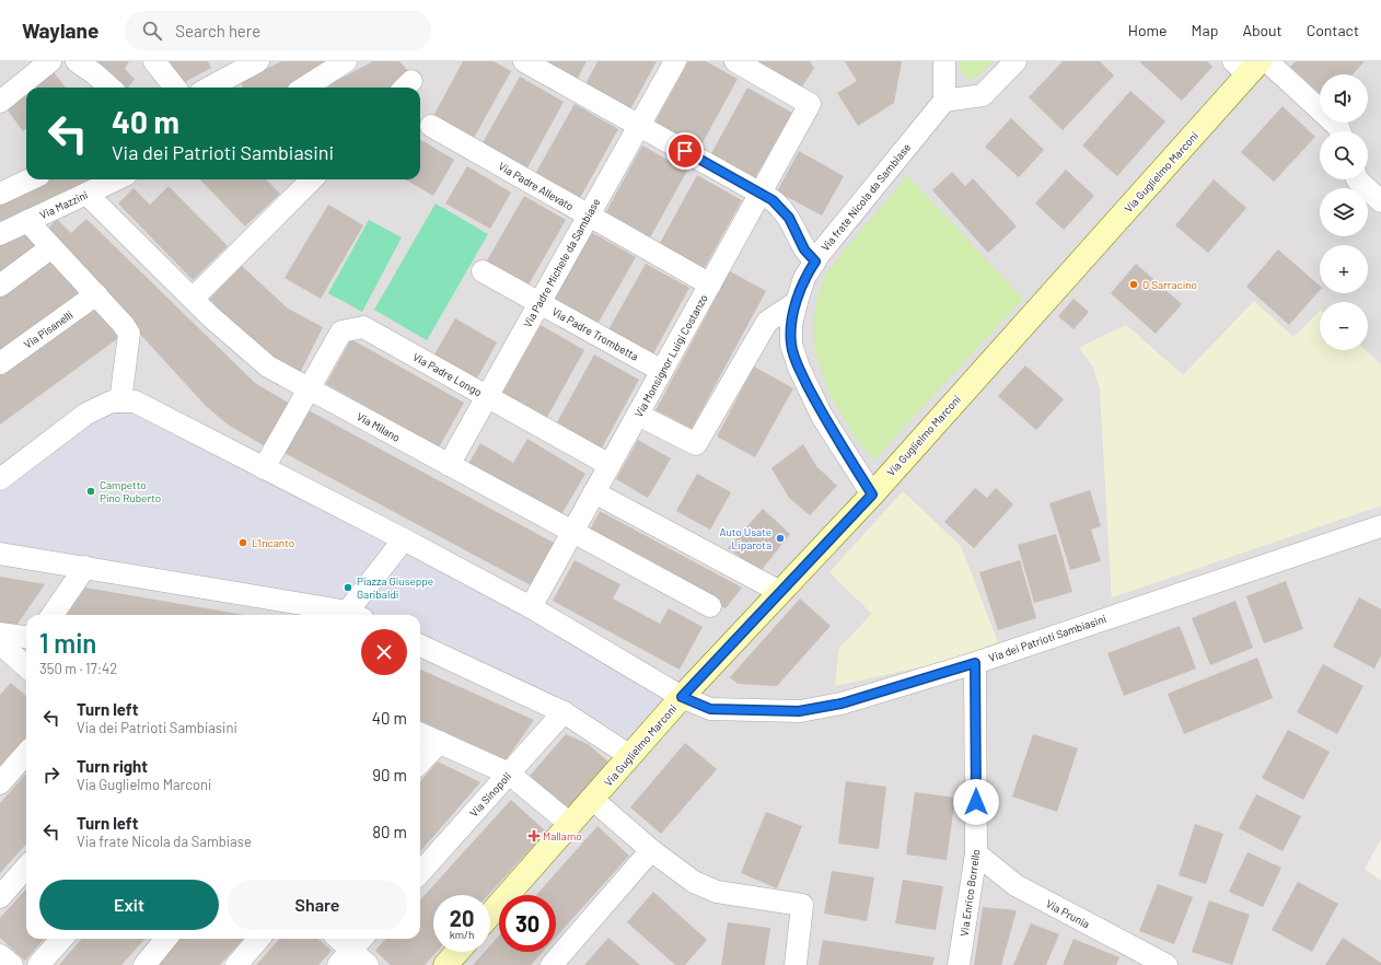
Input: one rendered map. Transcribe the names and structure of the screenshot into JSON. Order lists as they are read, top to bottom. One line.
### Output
{"streets":{"main road":["Via Guglielmo Marconi"],"street":["Via Padre Allevato","Via frate Nicola da Sambiase","Via Mazzini","Via Padre Michele da Sambiase","Via Pisanelli","Via Padre Trombetta","Via Monsignor Luigi Costanzo","Via Padre Longo","Via Milano","Via dei Patrioti Sambiasini","Via Sinopoli","Via Enrico Borrello","Via Prunia"]},"crossings":[["Via Guglielmo Marconi","Via frate Nicola da Sambiase"],["Via Guglielmo Marconi","Via dei Patrioti Sambiasini"],["Via Padre Allevato","Via Padre Michele da Sambiase"],["Via Padre Allevato","Via Monsignor Luigi Costanzo"],["Via Mazzini","Via Milano"],["Via Padre Michele da Sambiase","Via Padre Trombetta"],["Via Padre Michele da Sambiase","Via Padre Longo"],["Via Padre Michele da Sambiase","Via Milano"],["Via Padre Trombetta","Via Monsignor Luigi Costanzo"],["Via Monsignor Luigi Costanzo","Via Padre Longo"],["Via Monsignor Luigi Costanzo","Via Milano"],["Via Monsignor Luigi Costanzo","Via dei Patrioti Sambiasini"],["Via Padre Longo","Via Milano"],["Via Padre Longo","Via dei Patrioti Sambiasini"],["Via dei Patrioti Sambiasini","Via Enrico Borrello"],["Via Enrico Borrello","Via Prunia"]],"places":{"other":["O Sarracino","Campetto Pino Ruberto","Auto Usate Liparota","L'Incanto","Piazza Giuseppe Garibaldi"],"health":["Mallamo"]},"page":{"header":"Waylane","search":"Search here","nav":["Home","Map","About","Contact"],"map_buttons":["+","−"],"turn":["40 m","Via dei Patrioti Sambiasini"],"heading":["1 min","350 m · 17:42"],"list":[{"name":"Turn left","note":"Via dei Patrioti Sambiasini","value":"40 m"},{"name":"Turn right","note":"Via Guglielmo Marconi","value":"90 m"},{"name":"Turn left","note":"Via frate Nicola da Sambiase","value":"80 m"}],"buttons":["Exit","Share"],"speed":"20 km/h","limit":"30"}}
